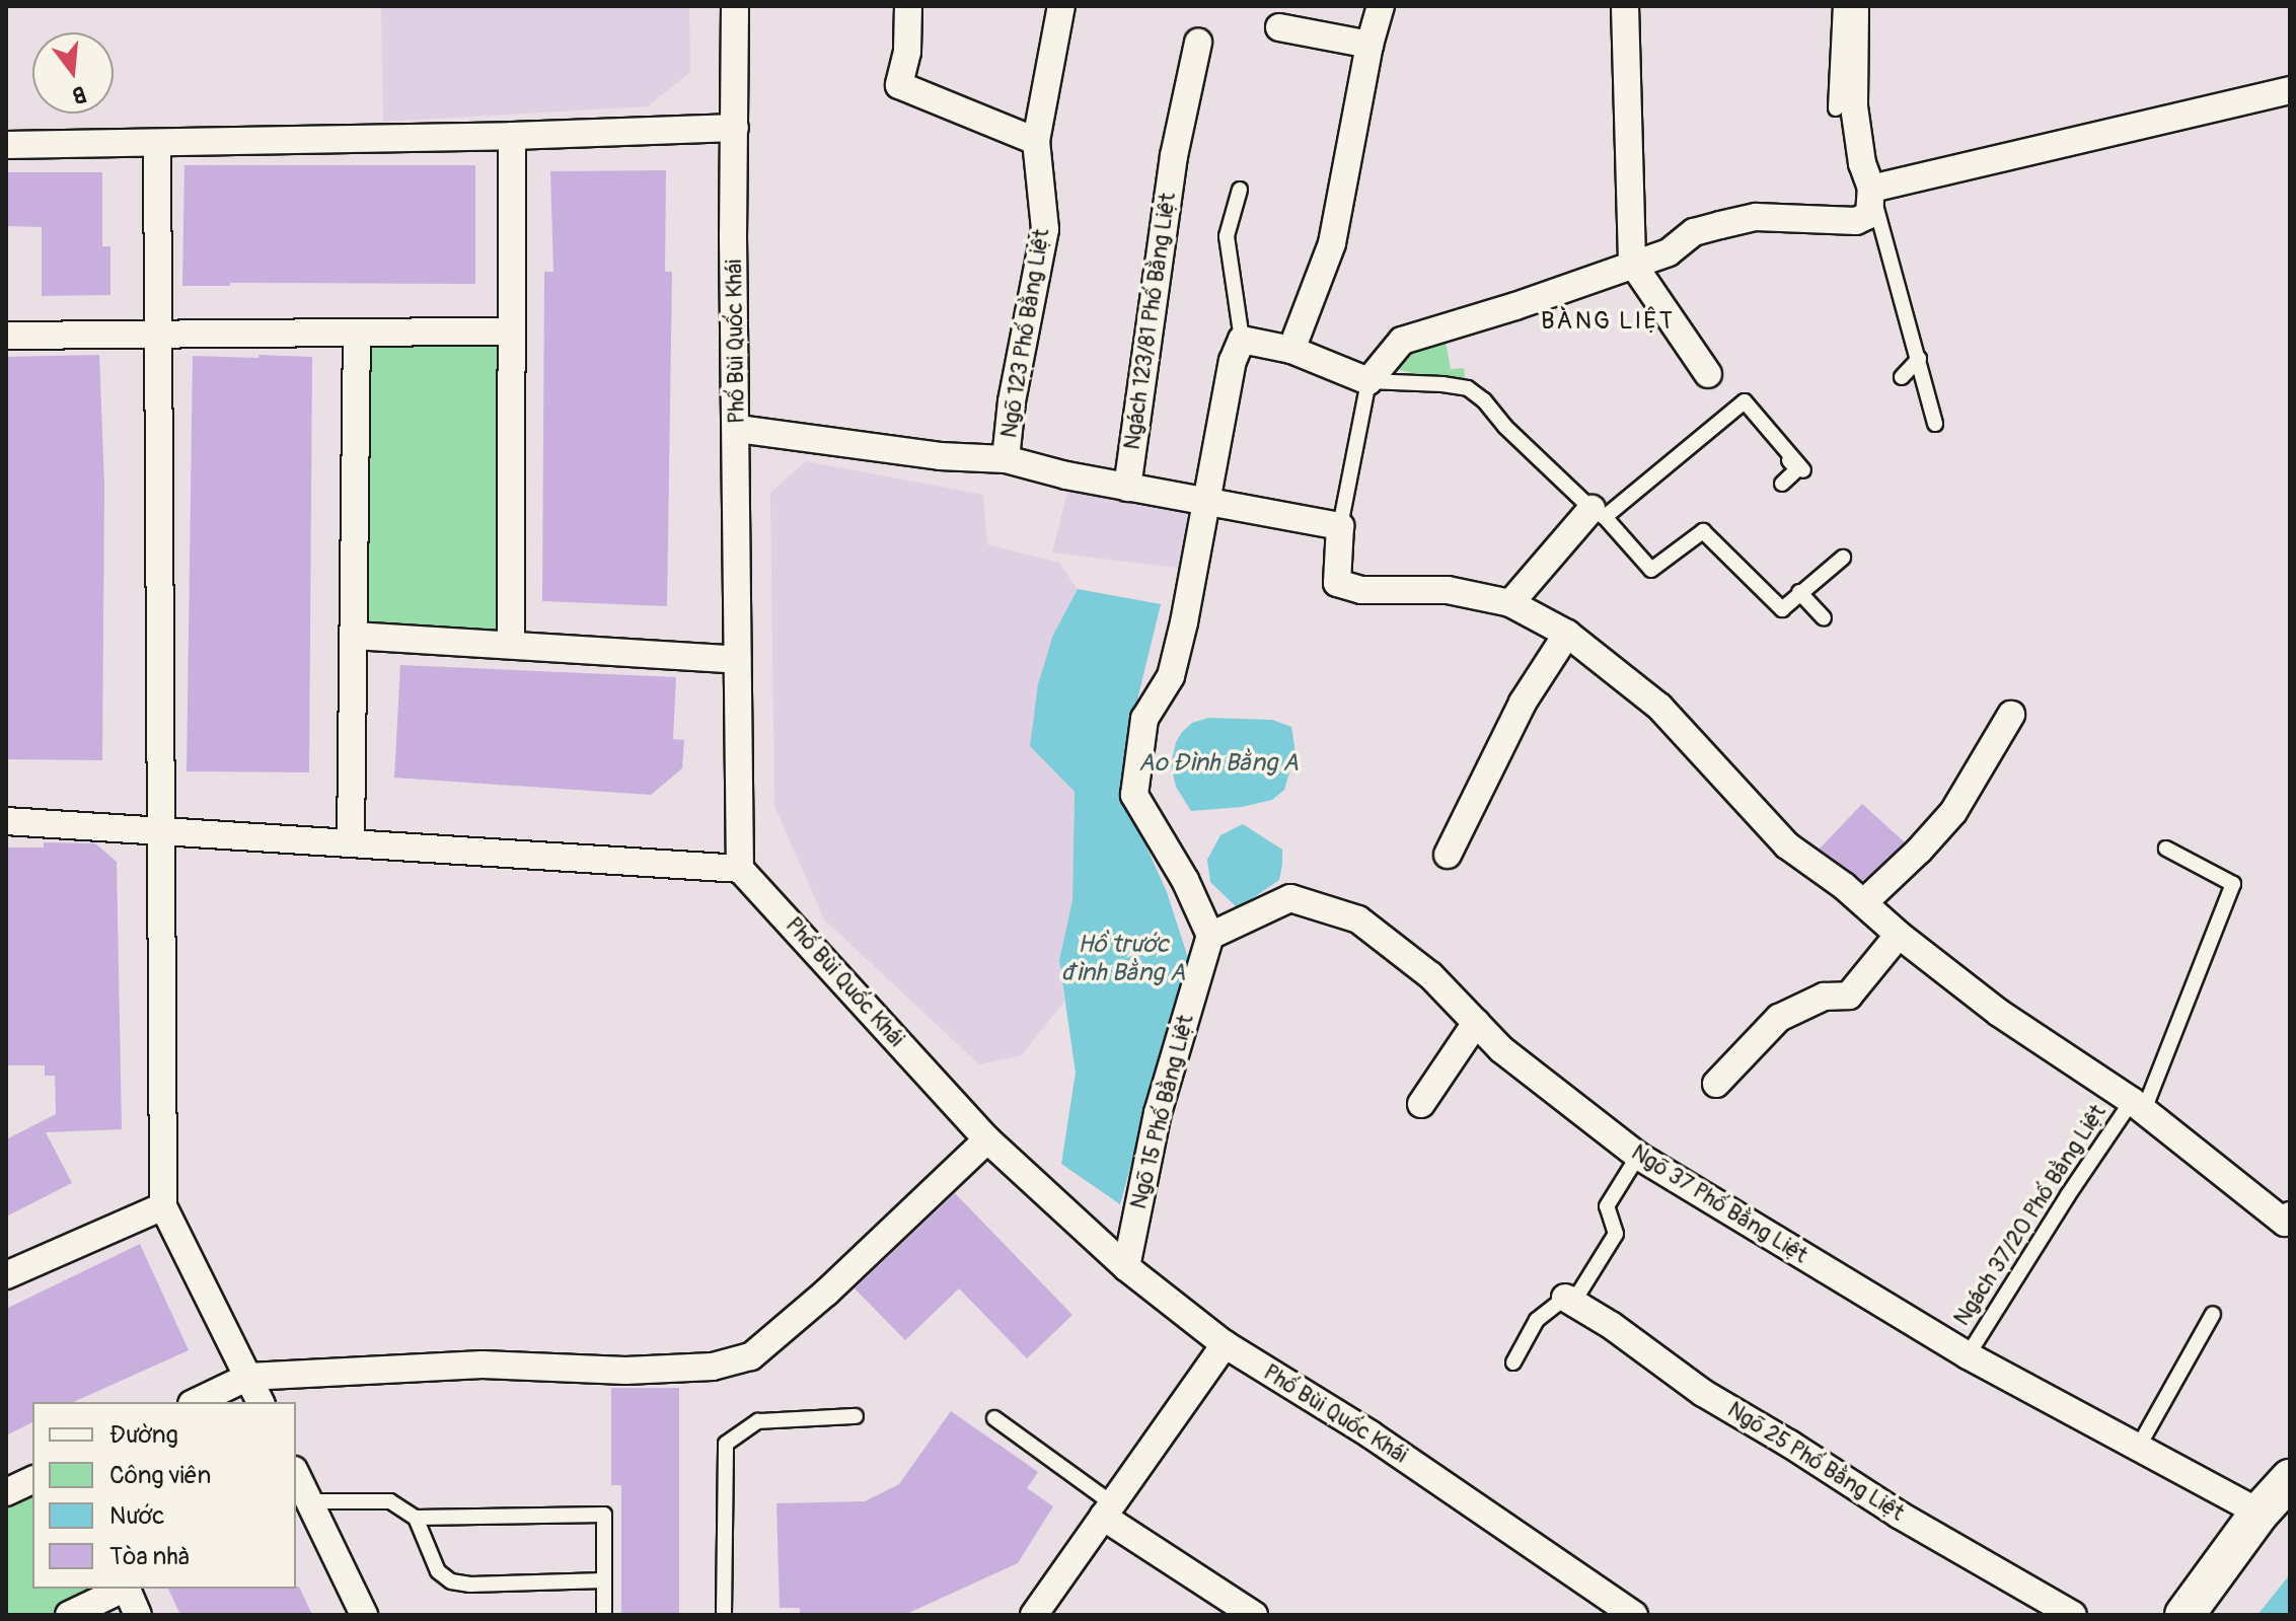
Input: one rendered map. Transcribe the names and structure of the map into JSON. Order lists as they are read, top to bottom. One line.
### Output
{"streets":{"street":["Ngách 123/81 Phố Bằng Liệt","Ngõ 123 Phố Bằng Liệt","Phố Bùi Quốc Khái","Ngõ 15 Phố Bằng Liệt","Ngõ 37 Phố Bằng Liệt","Ngõ 25 Phố Bằng Liệt"],"lane":["Ngách 37/20 Phố Bằng Liệt"]},"crossings":[["Ngách 123/81 Phố Bằng Liệt","Ngõ 123 Phố Bằng Liệt"],["Phố Bùi Quốc Khái","Ngõ 15 Phố Bằng Liệt"],["Ngõ 15 Phố Bằng Liệt","Ngõ 37 Phố Bằng Liệt"],["Ngõ 37 Phố Bằng Liệt","Ngách 37/20 Phố Bằng Liệt"]],"districts":["BÀNG LIỆT"],"water":["Ao Đình Bằng A","Hồ trước đình Bằng A"],"legend":["Đường","Công viên","Nước","Tòa nhà"],"north":"bottom"}
